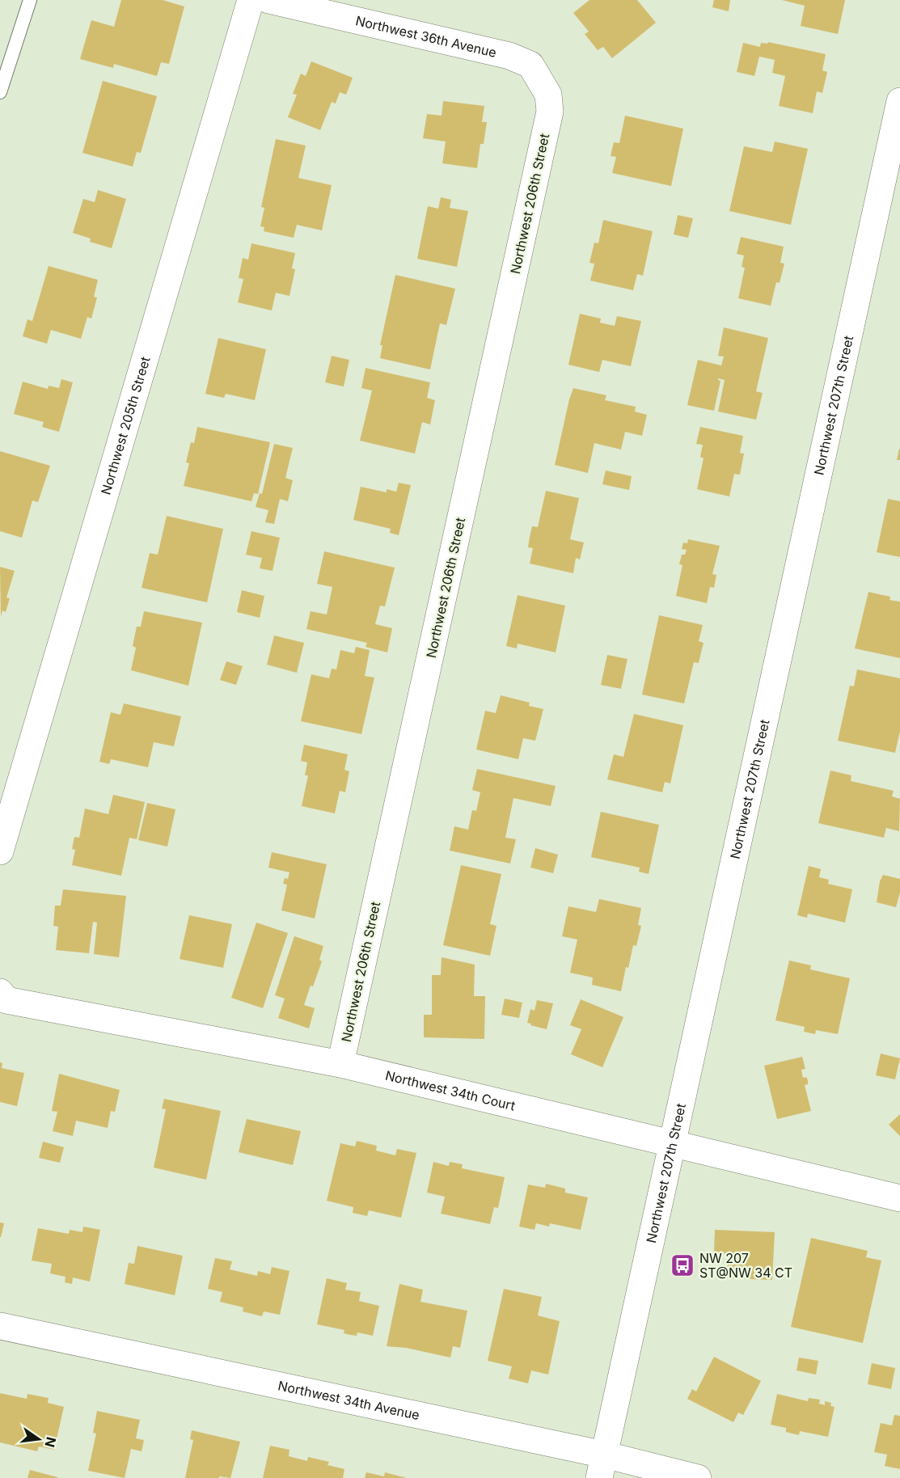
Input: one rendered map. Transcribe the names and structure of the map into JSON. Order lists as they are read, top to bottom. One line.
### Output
{"streets":{"street":["Northwest 36th Avenue","Northwest 206th Street","Northwest 207th Street","Northwest 205th Street","Northwest 34th Court","Northwest 34th Avenue"]},"crossings":[["Northwest 36th Avenue","Northwest 206th Street"],["Northwest 206th Street","Northwest 34th Court"],["Northwest 207th Street","Northwest 34th Court"],["Northwest 207th Street","Northwest 34th Avenue"]],"places":{"bus stop":["NW 207 ST@NW 34 CT"]},"north":"right"}
